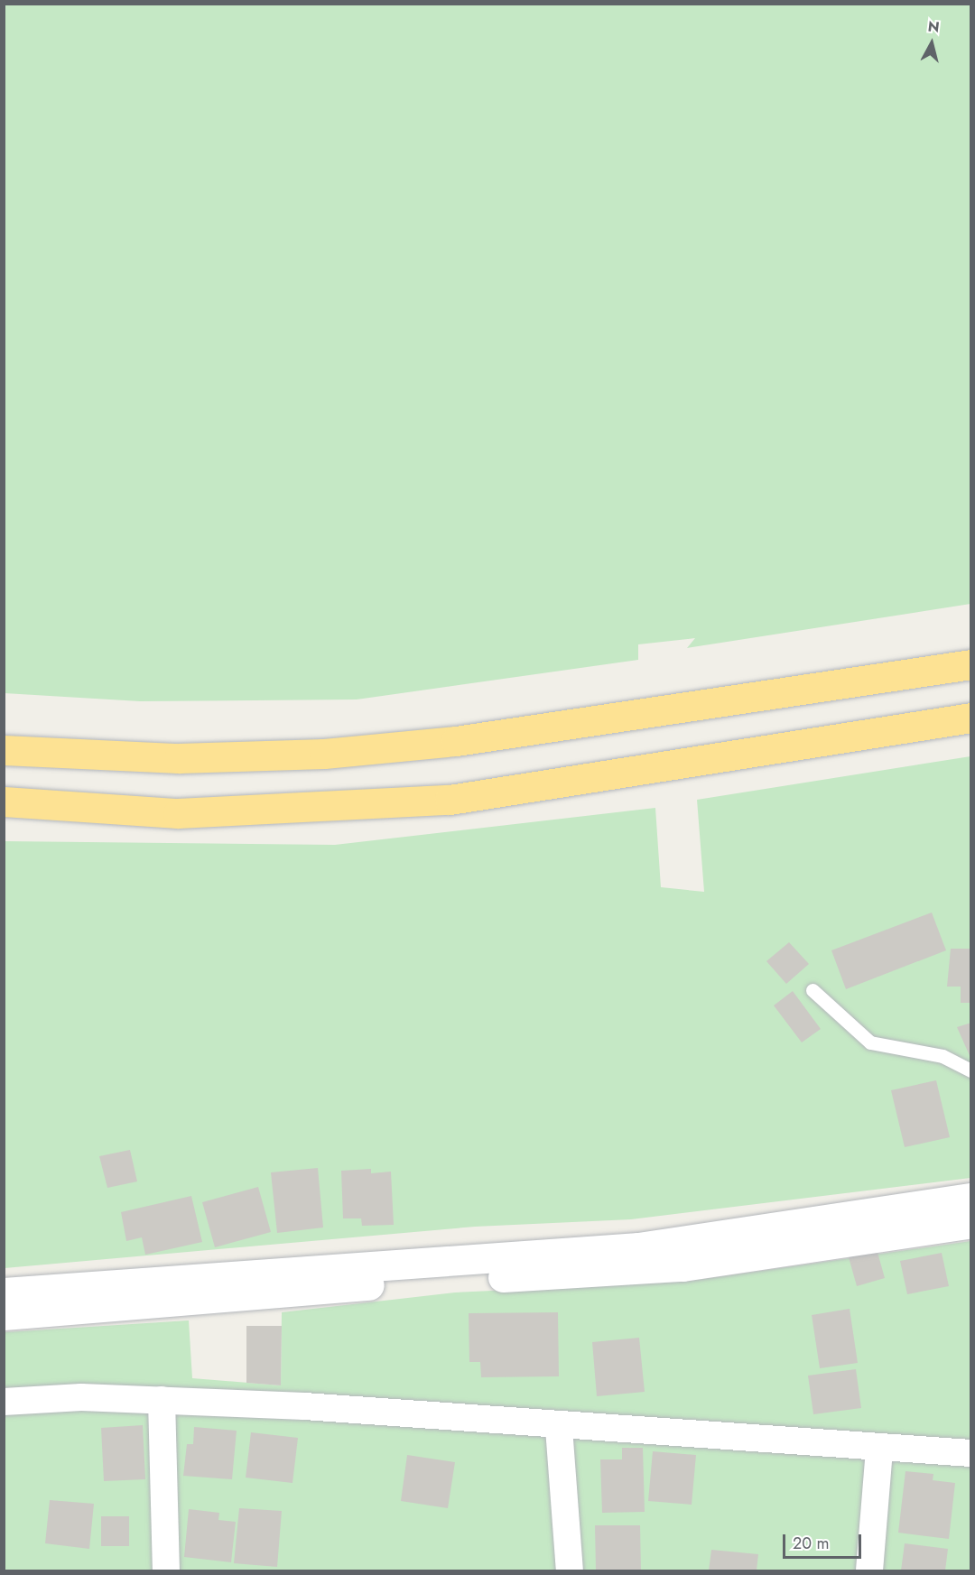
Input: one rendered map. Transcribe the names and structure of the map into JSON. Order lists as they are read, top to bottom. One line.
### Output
{"scale_bar":"20 m","north":"top"}
